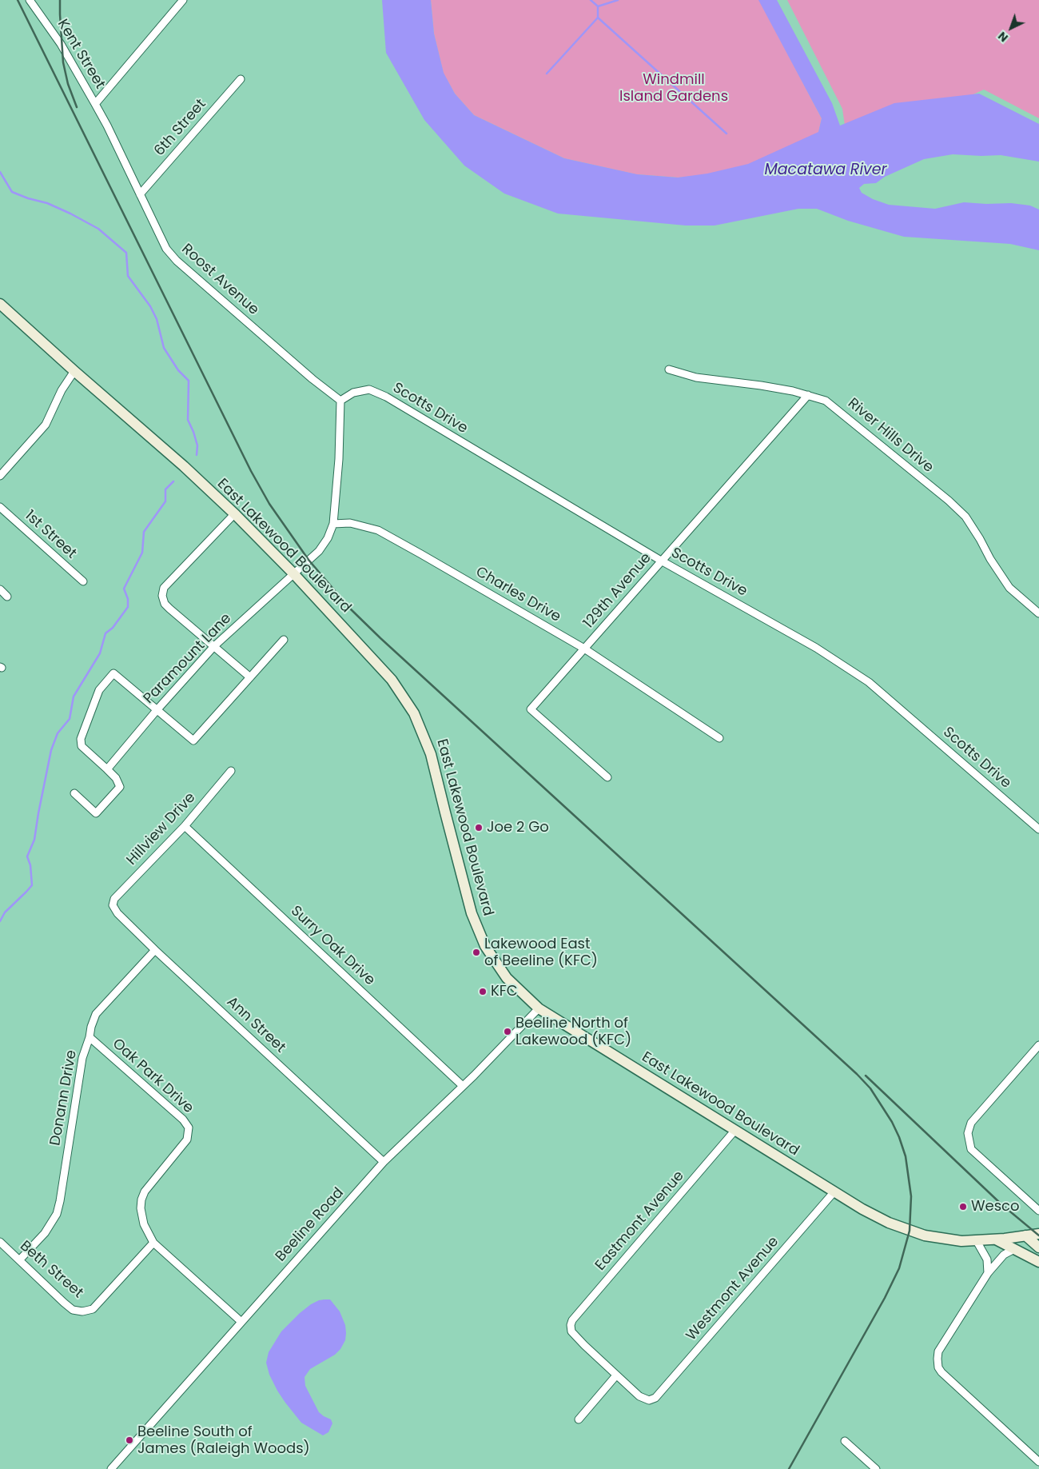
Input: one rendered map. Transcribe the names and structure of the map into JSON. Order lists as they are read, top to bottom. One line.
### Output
{"streets":{"main road":["East Lakewood Boulevard"],"street":["Kent Street","6th Street","Roost Avenue","Scotts Drive","River Hills Drive","1st Street","129th Avenue","Charles Drive","Paramount Lane","Hillview Drive","Surry Oak Drive","Ann Street","Oak Park Drive","Donann Drive","Eastmont Avenue","Beeline Road","Beth Street","Westmont Avenue"]},"crossings":[["Kent Street","Roost Avenue"],["6th Street","Roost Avenue"],["Roost Avenue","Scotts Drive"],["Scotts Drive","129th Avenue"],["River Hills Drive","129th Avenue"],["East Lakewood Boulevard","Paramount Lane"],["East Lakewood Boulevard","Eastmont Avenue"],["East Lakewood Boulevard","Beeline Road"],["East Lakewood Boulevard","Westmont Avenue"],["129th Avenue","Charles Drive"],["Hillview Drive","Surry Oak Drive"],["Hillview Drive","Ann Street"],["Surry Oak Drive","Beeline Road"],["Ann Street","Donann Drive"],["Ann Street","Beeline Road"],["Oak Park Drive","Donann Drive"],["Oak Park Drive","Beeline Road"],["Oak Park Drive","Beth Street"],["Donann Drive","Beth Street"],["Eastmont Avenue","Westmont Avenue"]],"water":["Macatawa River"],"parks":["Windmill Island Gardens"],"places":["Joe 2 Go","Lakewood East of Beeline (KFC)","KFC","Beeline North of Lakewood (KFC)","Wesco","Beeline South of James (Raleigh Woods)"],"north":"bottom left"}
